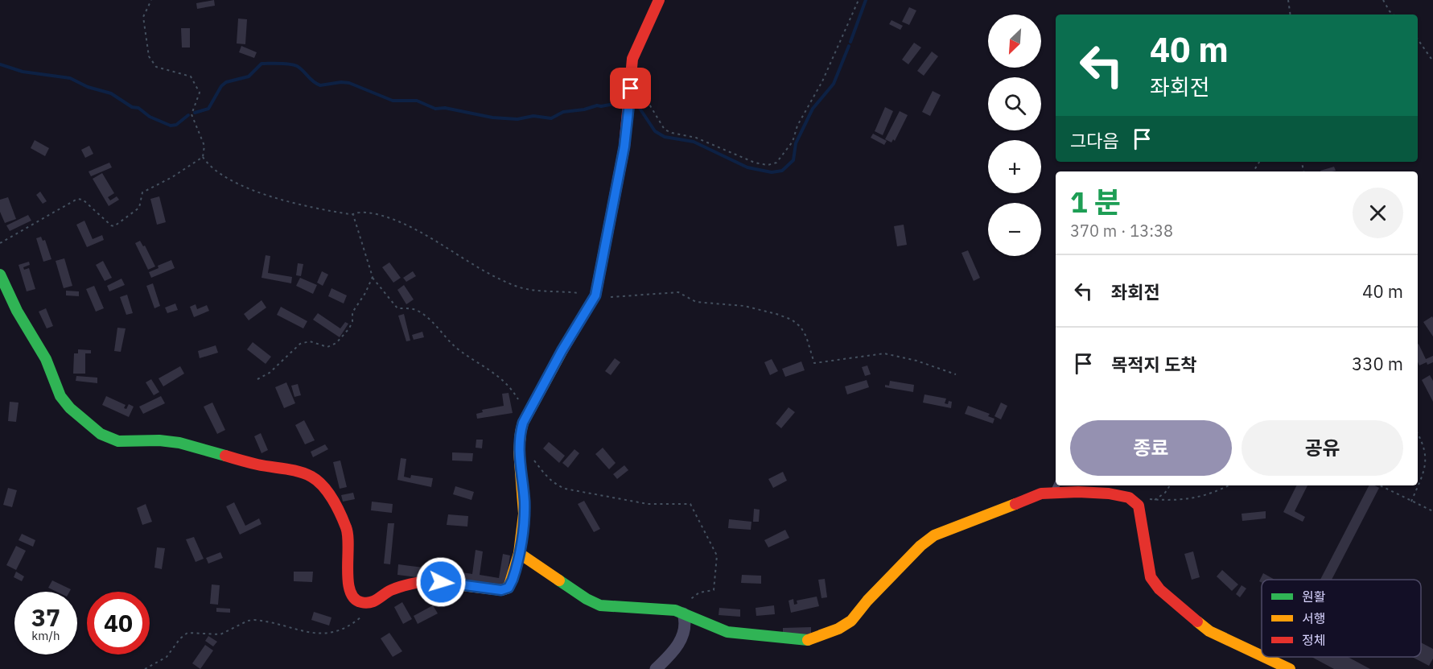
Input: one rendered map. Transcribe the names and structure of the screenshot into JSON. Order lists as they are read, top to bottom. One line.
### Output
{"legend":["원활","서행","정체"],"north":"bottom left","page":{"map_buttons":["+","−"],"turn":["40 m","좌회전"],"then":"그다음","heading":["1 분","370 m · 13:38"],"list":[{"name":"좌회전","value":"40 m"},{"name":"목적지 도착","value":"330 m"}],"buttons":["종료","공유"],"speed":"37 km/h","limit":"40"}}
